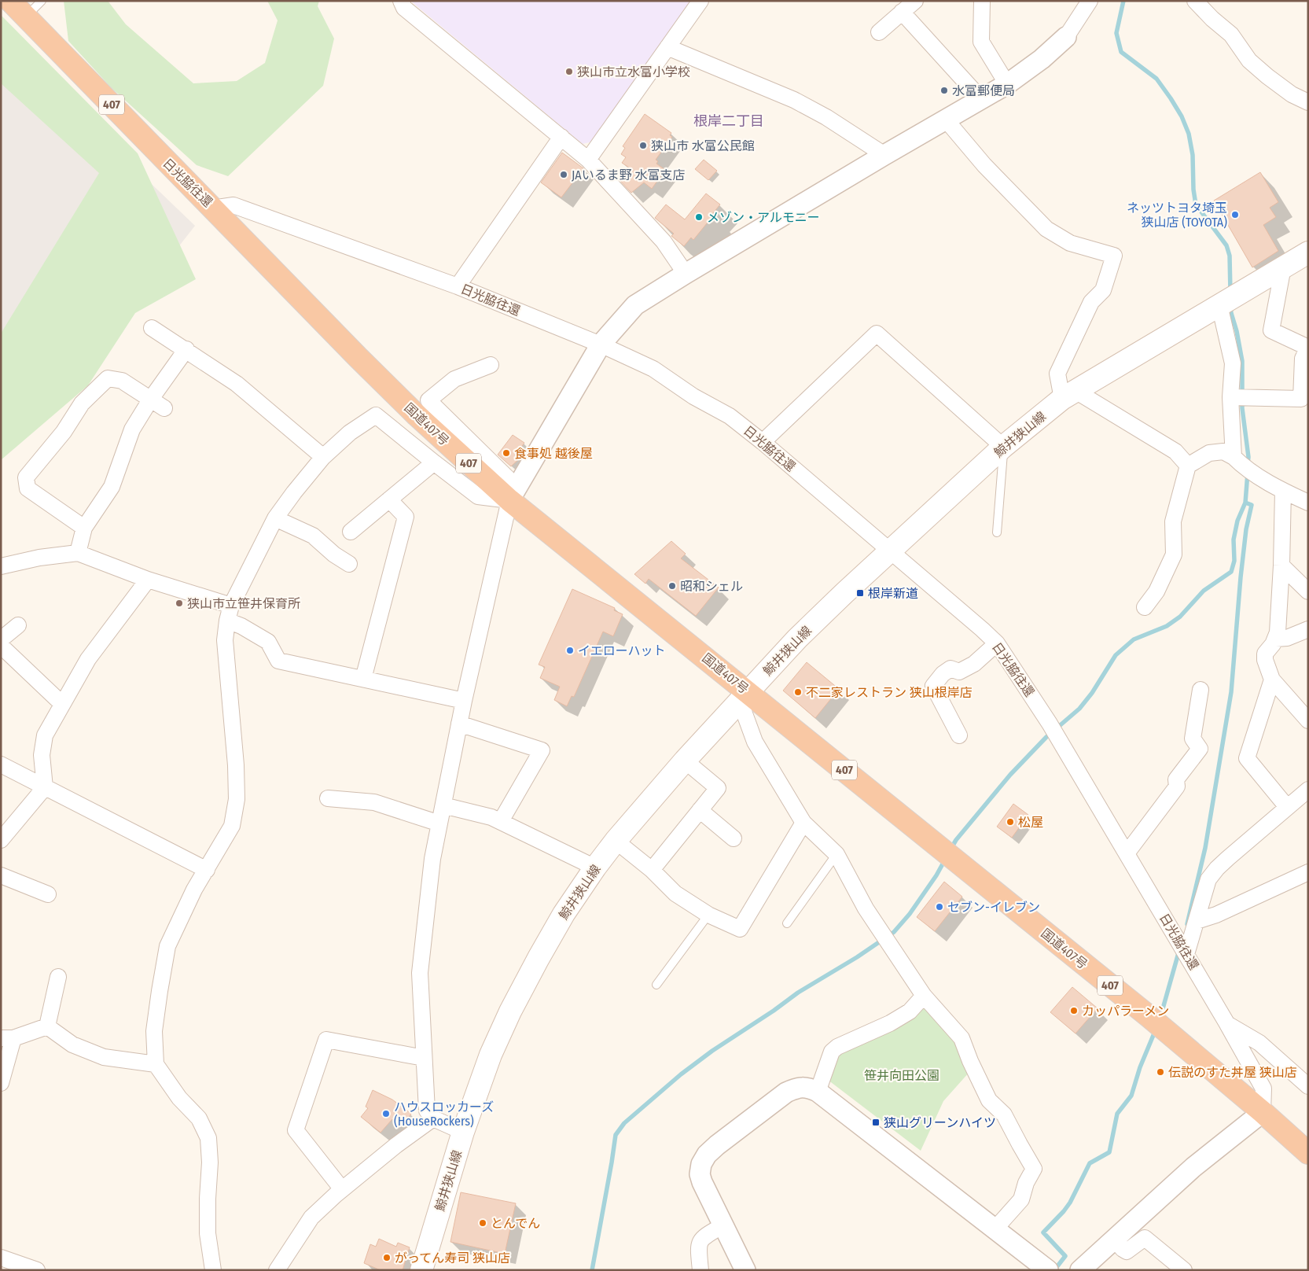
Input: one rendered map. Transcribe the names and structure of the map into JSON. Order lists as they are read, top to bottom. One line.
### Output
{"streets":{"highway":["407","日光脇往還","国道407号"],"main road":["鯨井狭山線"]},"crossings":[["407","日光脇往還"],["407","国道407号"],["日光脇往還","国道407号"],["日光脇往還","鯨井狭山線"],["国道407号","鯨井狭山線"]],"districts":["根岸二丁目"],"parks":["笹井向田公園"],"places":{"other":["狭山市立水富小学校","水富郵便局","狭山市 水富公民館","JAいるま野 水富支店","ネッツトヨタ埼玉 狭山店 (TOYOTA)","メゾン・アルモニー","食事処 越後屋","昭和シェル","狭山市立笹井保育所","イエローハット","不二家レストラン 狭山根岸店","松屋","セブン-イレブン","カッパラーメン","伝説のすた丼屋 狭山店","ハウスロッカーズ (HouseRockers)","とんでん","がってん寿司 狭山店"],"transit":["根岸新道","狭山グリーンハイツ"]}}
